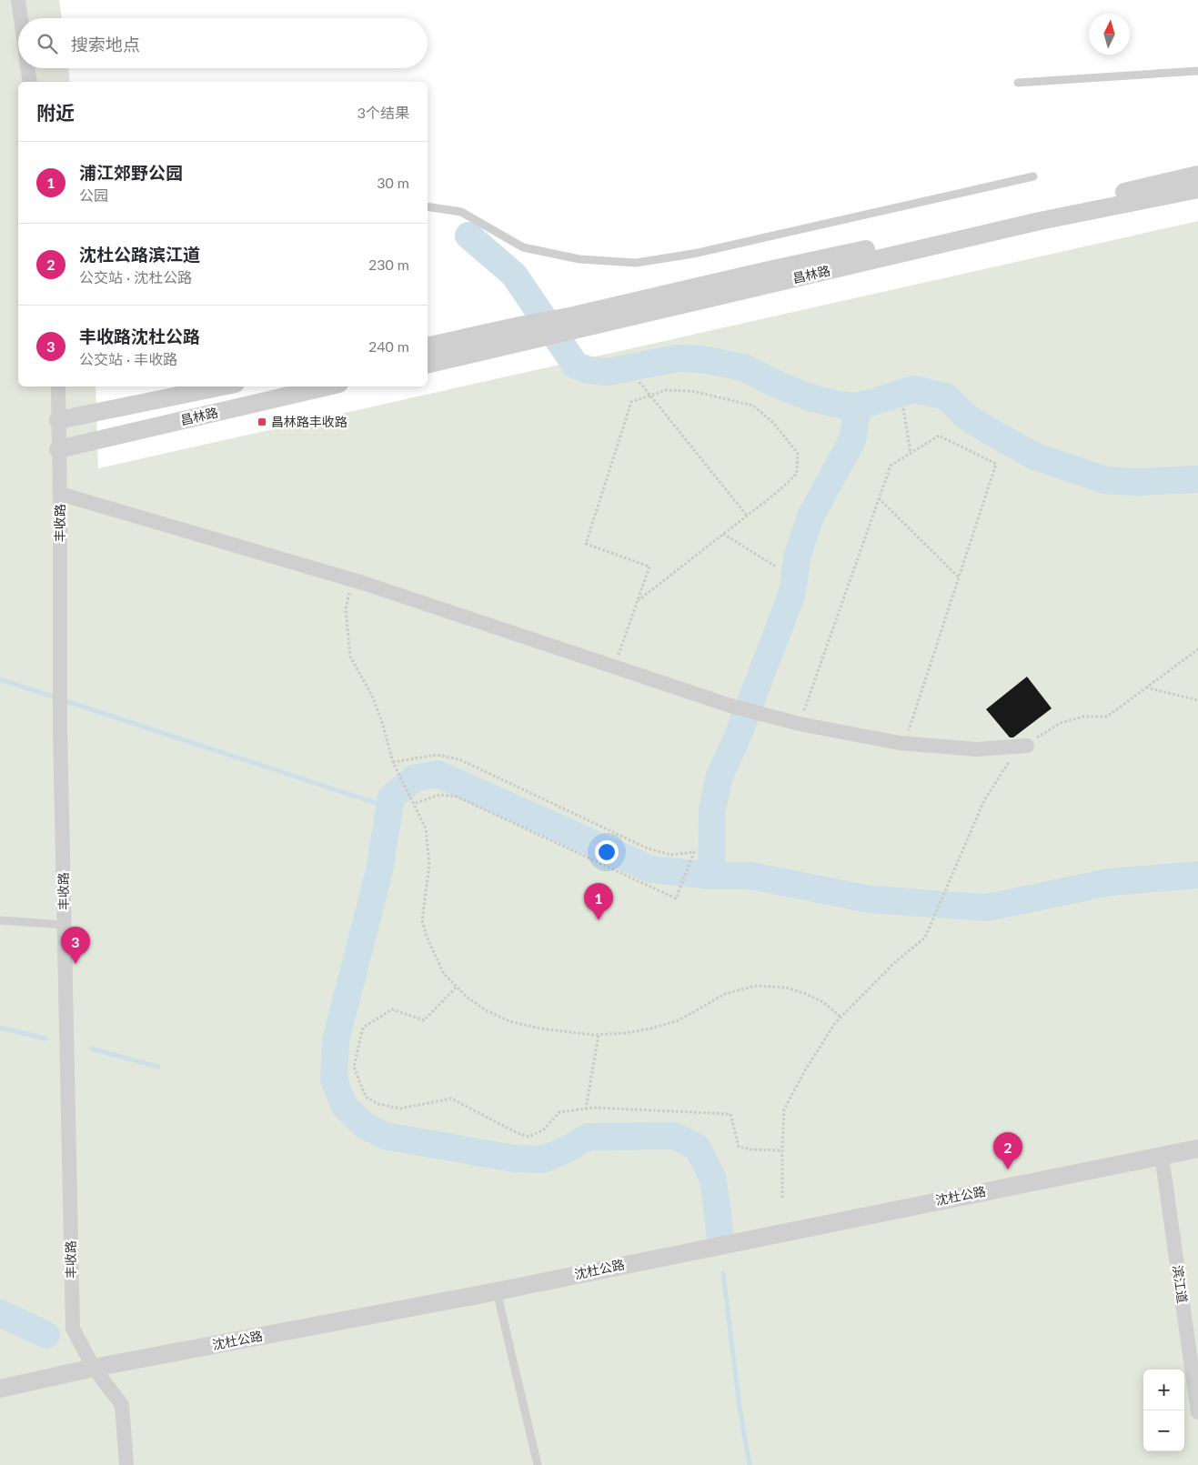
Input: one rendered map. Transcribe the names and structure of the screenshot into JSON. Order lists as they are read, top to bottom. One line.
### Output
{"streets":{"street":["昌林路","丰收路","沈杜公路","滨江道"]},"crossings":[["昌林路","丰收路"],["丰收路","沈杜公路"],["沈杜公路","滨江道"]],"places":{"transit":["昌林路丰收路"]},"north":"top","page":{"search":"搜索地点","heading":["附近","3个结果"],"list":[{"mark":"1","name":"浦江郊野公园","note":"公园","value":"30 m"},{"mark":"2","name":"沈杜公路滨江道","note":"公交站 · 沈杜公路","value":"230 m"},{"mark":"3","name":"丰收路沈杜公路","note":"公交站 · 丰收路","value":"240 m"}],"pins":["1","3","2"],"map_buttons":["+","−"]}}
